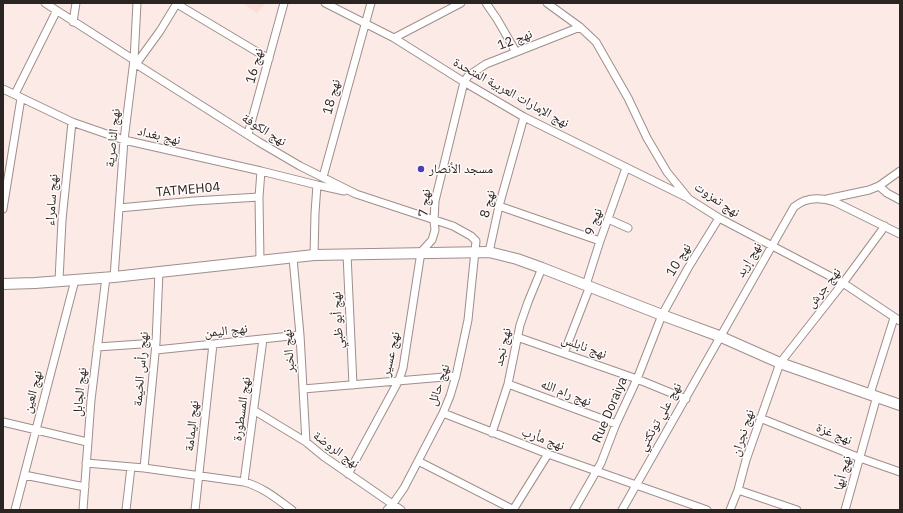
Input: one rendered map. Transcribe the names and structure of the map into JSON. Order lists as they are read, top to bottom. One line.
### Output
{"streets":{"street":["نهج 12","نهج 16","نهج الإمارات العربية المتحدة","نهج 18","نهج الكوفة","نهج بغداد","نهج الناصرية","TATMEH04","نهج سامراء","نهج تمزوت","نهج 7","نهج 8","نهج 9","نهج 10","نهج إربد","نهج جرش","نهج أبو ظبي","نهج اليمن","نهج نجد","نهج نابلس","نهج الخبر","نهج عسير","نهج رأس الخيمة","نهج حائل","نهج العين","نهج الجابل","نهج رام الله","نهج المسطورة","Rue Doraiya","نهج علي تونكتي","نهج اليمامة","نهج نجران","نهج غزة","نهج مأرب","نهج الروضة","نهج أبها"]},"crossings":[["نهج 12","نهج الإمارات العربية المتحدة"],["نهج 12","نهج تمزوت"],["نهج 12","نهج 7"],["نهج 16","نهج الكوفة"],["نهج الإمارات العربية المتحدة","نهج 18"],["نهج الإمارات العربية المتحدة","نهج تمزوت"],["نهج الإمارات العربية المتحدة","نهج 7"],["نهج الإمارات العربية المتحدة","نهج 8"],["نهج الإمارات العربية المتحدة","نهج 9"],["نهج 18","نهج الكوفة"],["نهج الكوفة","نهج بغداد"],["نهج الكوفة","نهج الناصرية"],["نهج الكوفة","نهج 7"],["نهج الكوفة","نهج حائل"],["نهج بغداد","نهج الناصرية"],["نهج بغداد","نهج سامراء"],["نهج الناصرية","TATMEH04"],["نهج الناصرية","نهج الجابل"],["نهج تمزوت","نهج 10"],["نهج تمزوت","نهج إربد"],["نهج تمزوت","نهج جرش"],["نهج تمزوت","نهج أبها"],["نهج 7","نهج عسير"],["نهج 9","نهج نابلس"],["نهج 10","Rue Doraiya"],["نهج إربد","نهج علي تونكتي"],["نهج جرش","نهج نجران"],["نهج اليمن","نهج الخبر"],["نهج اليمن","نهج رأس الخيمة"],["نهج اليمن","نهج الجابل"],["نهج اليمن","نهج المسطورة"],["نهج اليمن","نهج اليمامة"],["نهج نجد","نهج نابلس"],["نهج نجد","نهج رام الله"],["نهج نجد","نهج مأرب"],["نهج نابلس","Rue Doraiya"],["نهج نابلس","نهج علي تونكتي"],["نهج الخبر","نهج الروضة"],["نهج عسير","نهج الروضة"],["نهج حائل","نهج مأرب"],["نهج حائل","نهج الروضة"],["نهج رام الله","Rue Doraiya"],["نهج المسطورة","نهج الروضة"],["Rue Doraiya","نهج مأرب"],["نهج علي تونكتي","نهج مأرب"],["نهج نجران","نهج غزة"],["نهج غزة","نهج أبها"]],"places":["مسجد الأنصار"]}
